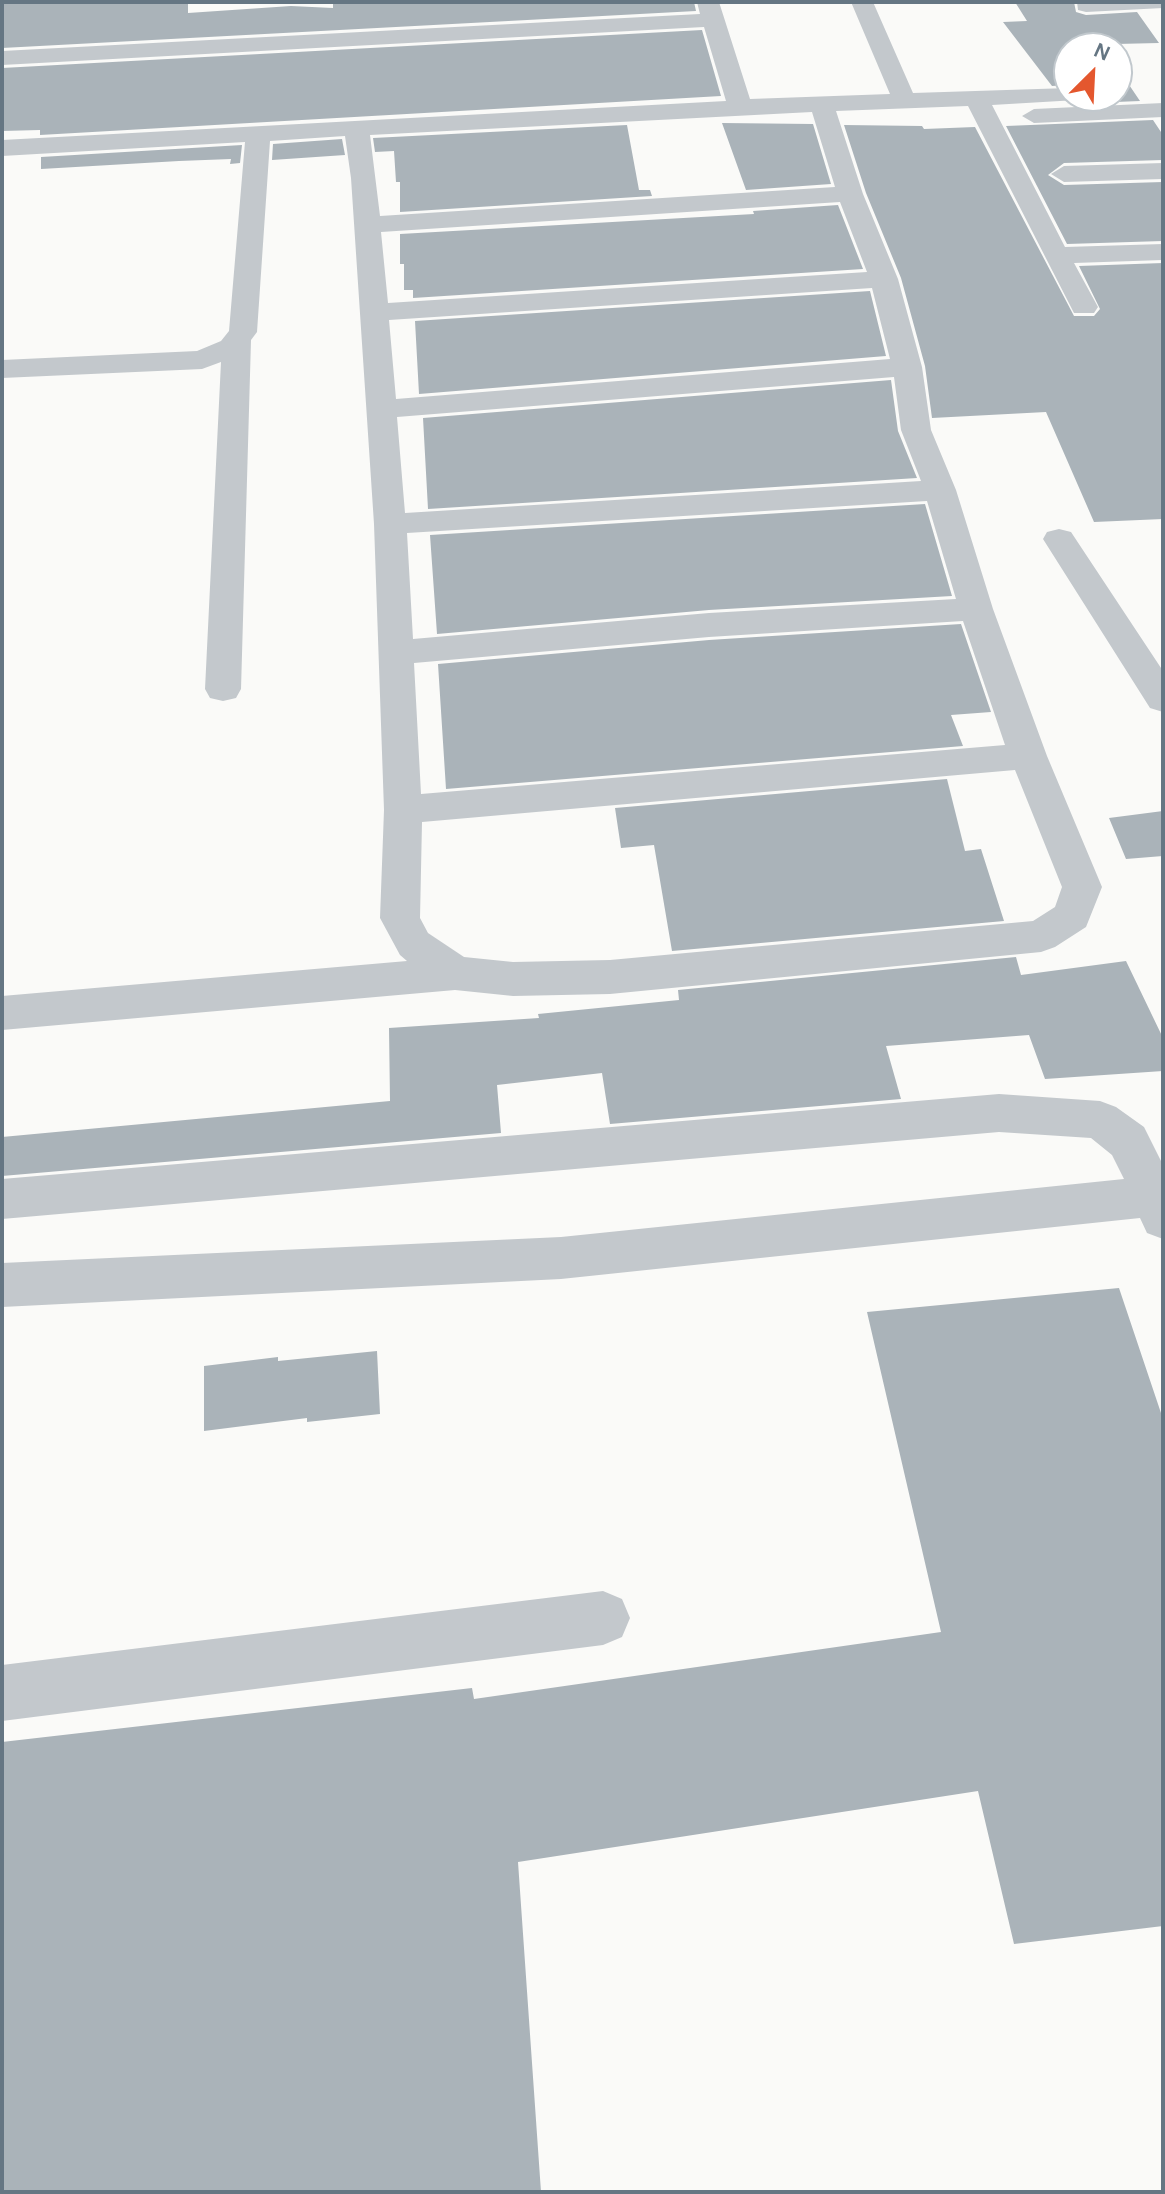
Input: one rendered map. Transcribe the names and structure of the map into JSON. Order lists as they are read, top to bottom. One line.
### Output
{"north":"top right"}
